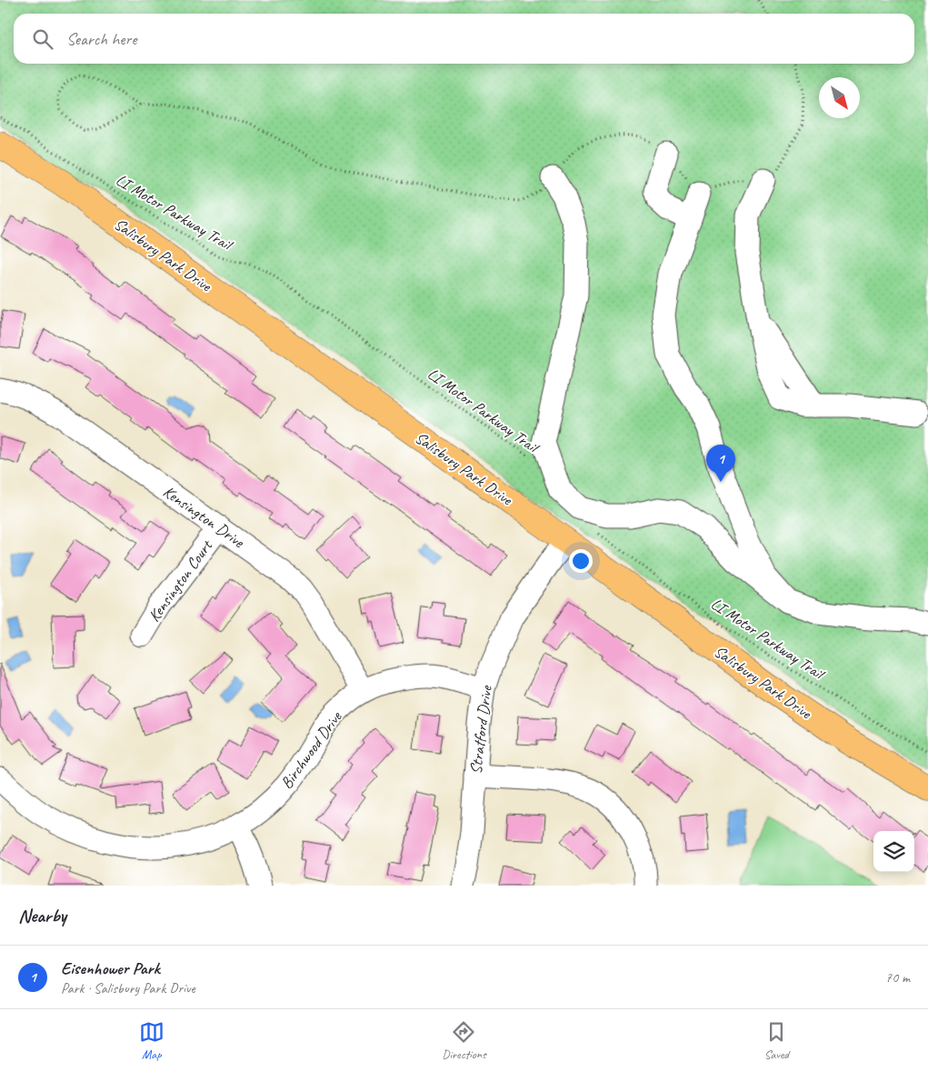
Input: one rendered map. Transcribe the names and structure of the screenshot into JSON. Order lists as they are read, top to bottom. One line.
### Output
{"streets":{"main road":["Salisbury Park Drive"],"street":["Kensington Drive","Kensington Court","Stratford Drive","Birchwood Drive"],"path":["LI Motor Parkway Trail"]},"crossings":[["Salisbury Park Drive","Stratford Drive"],["Kensington Drive","Kensington Court"],["Kensington Drive","Birchwood Drive"],["Stratford Drive","Birchwood Drive"]],"north":"bottom right","page":{"search":"Search here","pins":"1","heading":"Nearby","list":[{"mark":"1","name":"Eisenhower Park","note":"Park · Salisbury Park Drive","value":"70 m"}],"nav":["Map","Directions","Saved"]}}
